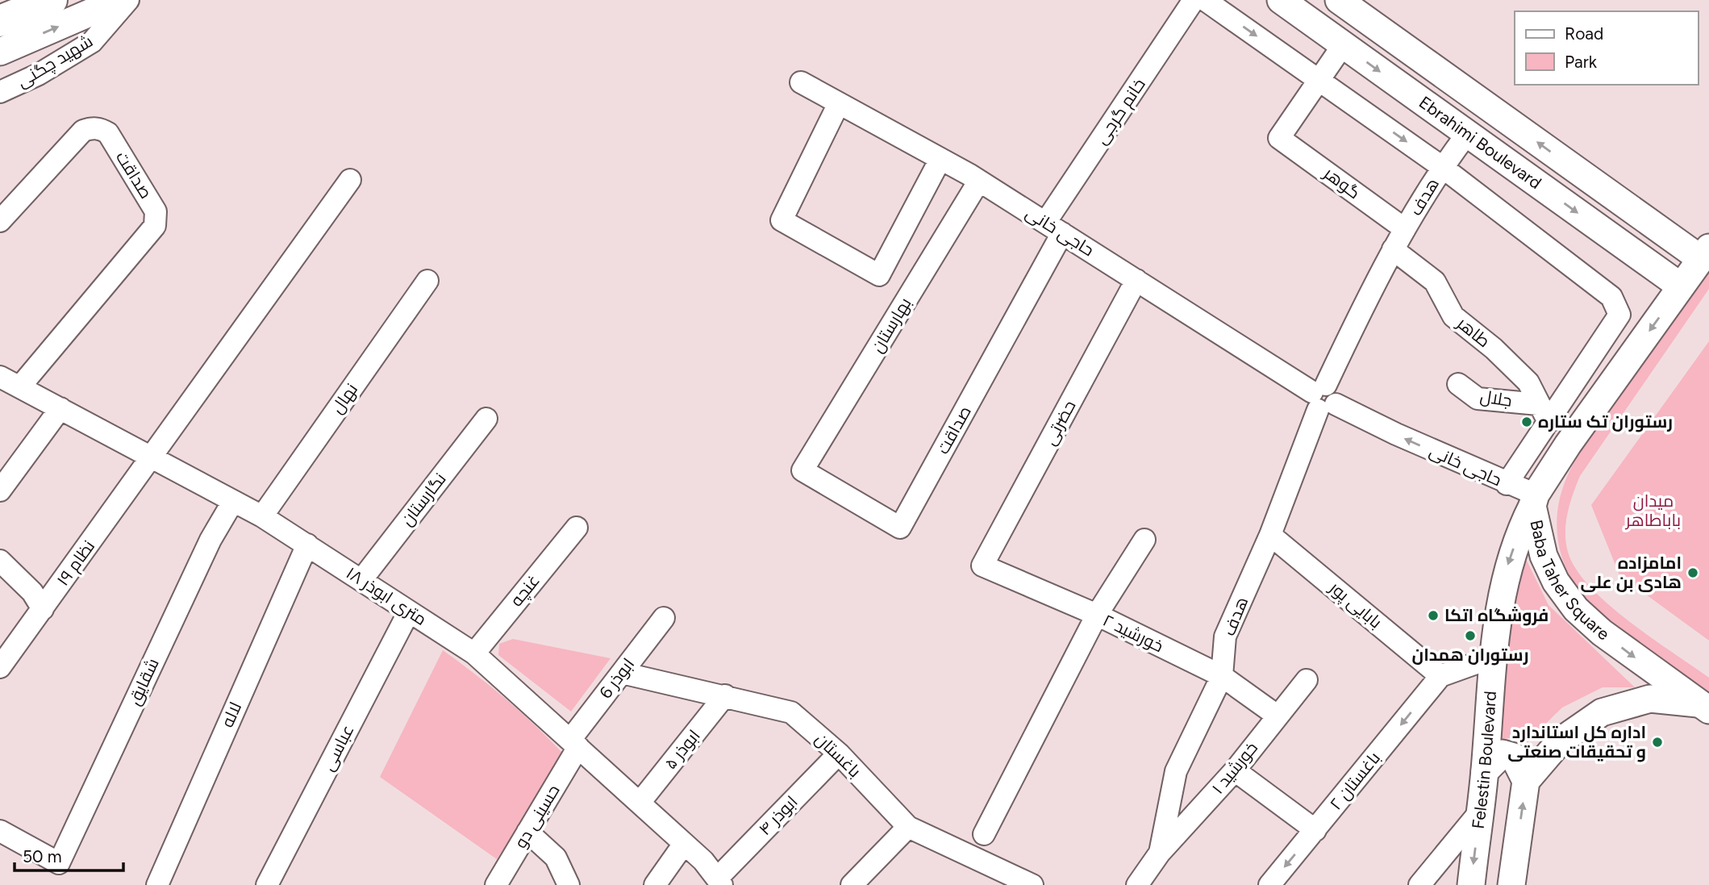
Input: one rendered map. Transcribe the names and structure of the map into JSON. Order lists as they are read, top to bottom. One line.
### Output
{"streets":{"main road":["Ebrahimi Boulevard","Baba Taher Square","Felestin Boulevard"],"street":["شهید چگنی","خانم گرجی","صداقت","گوهر","هدف","حاجی خانی","بهارستان","طاهر","نهال","جلال","حضرتی","نگارستان","نظام ۱۹","غنچه","۱۸ متری ابوذر","بابایی پور","خورشید ۲","ابوذر 6","شقایق","لاله","عباسی","ابوذر ۵","باغستان","خورشید ۱","باغستان ۲","ابوذر ۴","حسینی دو"]},"crossings":[["خانم گرجی","صداقت"],["خانم گرجی","حاجی خانی"],["Ebrahimi Boulevard","هدف"],["Ebrahimi Boulevard","Baba Taher Square"],["صداقت","حاجی خانی"],["صداقت","بهارستان"],["صداقت","۱۸ متری ابوذر"],["گوهر","هدف"],["هدف","حاجی خانی"],["هدف","طاهر"],["هدف","بابایی پور"],["هدف","خورشید ۲"],["هدف","خورشید ۱"],["حاجی خانی","بهارستان"],["حاجی خانی","حضرتی"],["حاجی خانی","Baba Taher Square"],["حاجی خانی","Felestin Boulevard"],["طاهر","جلال"],["نهال","۱۸ متری ابوذر"],["حضرتی","خورشید ۲"],["نگارستان","۱۸ متری ابوذر"],["نظام ۱۹","۱۸ متری ابوذر"],["Baba Taher Square","Felestin Boulevard"],["غنچه","۱۸ متری ابوذر"],["۱۸ متری ابوذر","ابوذر 6"],["۱۸ متری ابوذر","شقایق"],["۱۸ متری ابوذر","لاله"],["۱۸ متری ابوذر","عباسی"],["۱۸ متری ابوذر","ابوذر ۵"],["۱۸ متری ابوذر","ابوذر ۴"],["۱۸ متری ابوذر","حسینی دو"],["بابایی پور","باغستان ۲"],["خورشید ۲","خورشید ۱"],["ابوذر 6","باغستان"],["ابوذر 6","حسینی دو"],["ابوذر ۵","باغستان"],["باغستان","ابوذر ۴"]],"one_way":["Felestin Boulevard"],"parks":["میدان باباطاهر"],"places":["رستوران تک ستاره","امامزاده هادی بن علی","فروشگاه اتکا","رستوران همدان","اداره کل استاندارد و تحقیقات صنعتی"],"legend":["Road","Park"],"scale_bar":"50 m"}
